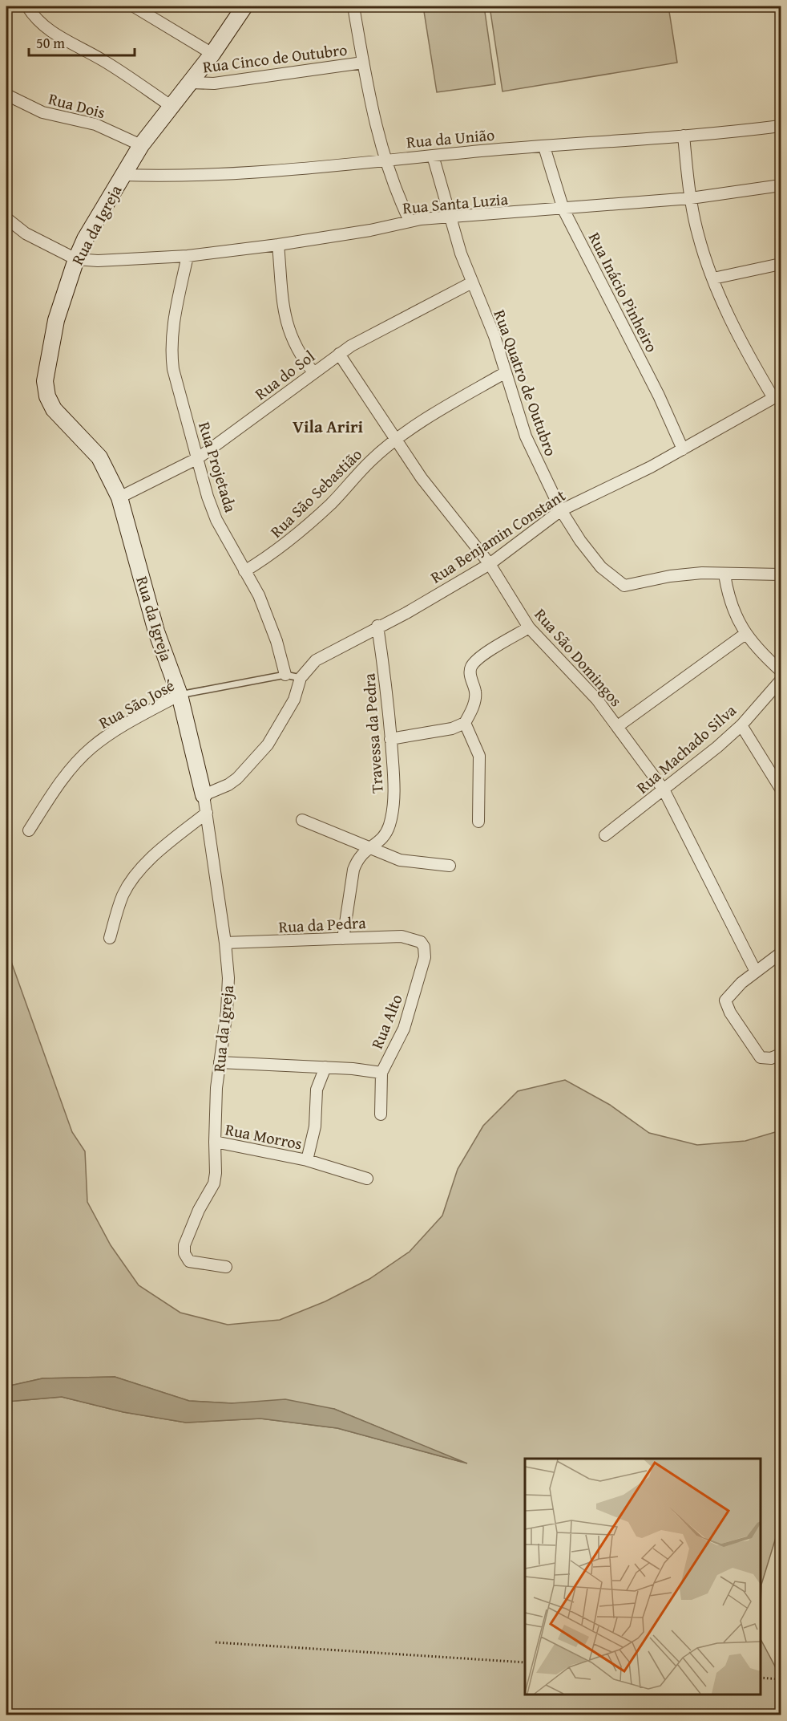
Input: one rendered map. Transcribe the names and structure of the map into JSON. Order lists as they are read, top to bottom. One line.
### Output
{"streets":{"street":["Rua Cinco de Outubro","Rua Dois","Rua da União","Rua Santa Luzia","Rua da Igreja","Rua Inácio Pinheiro","Rua do Sol","Rua Quatro de Outubro","Rua Projetada","Rua São Sebastião","Rua Benjamin Constant","Rua São Domingos","Rua São José","Travessa da Pedra","Rua Machado Silva","Rua da Pedra","Rua Alto","Rua Morros"]},"crossings":[["Rua Cinco de Outubro","Rua da Igreja"],["Rua Dois","Rua da Igreja"],["Rua da União","Rua da Igreja"],["Rua da União","Rua Inácio Pinheiro"],["Rua da União","Rua Quatro de Outubro"],["Rua Santa Luzia","Rua da Igreja"],["Rua Santa Luzia","Rua Inácio Pinheiro"],["Rua Santa Luzia","Rua Quatro de Outubro"],["Rua Santa Luzia","Rua Projetada"],["Rua da Igreja","Rua do Sol"],["Rua da Igreja","Rua Benjamin Constant"],["Rua da Igreja","Rua São José"],["Rua da Igreja","Rua da Pedra"],["Rua da Igreja","Rua Morros"],["Rua Inácio Pinheiro","Rua Benjamin Constant"],["Rua do Sol","Rua Quatro de Outubro"],["Rua do Sol","Rua Projetada"],["Rua do Sol","Rua São Domingos"],["Rua Quatro de Outubro","Rua São Sebastião"],["Rua Quatro de Outubro","Rua Benjamin Constant"],["Rua Projetada","Rua São Sebastião"],["Rua Projetada","Rua São José"],["Rua São Sebastião","Rua São Domingos"],["Rua Benjamin Constant","Rua São Domingos"],["Rua Benjamin Constant","Rua São José"],["Rua Benjamin Constant","Travessa da Pedra"],["Rua São Domingos","Rua Machado Silva"],["Travessa da Pedra","Rua da Pedra"],["Rua da Pedra","Rua Alto"]],"districts":["Vila Ariri"],"scale_bar":"50 m"}
